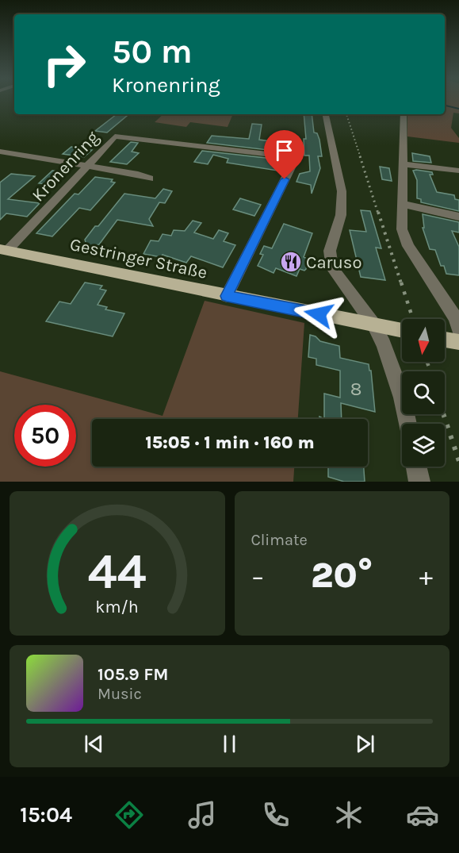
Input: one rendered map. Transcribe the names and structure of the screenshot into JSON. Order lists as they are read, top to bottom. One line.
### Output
{"streets":{"main road":["Gestringer Straße"],"street":["Kronenring"]},"crossings":[["Kronenring","Gestringer Straße"]],"places":{"restaurant":["Caruso"]},"house_numbers":["8"],"north":"bottom","page":{"turn":["50 m","Kronenring"],"limit":"50","trip":"15:05 · 1 min · 160 m","tile":"Climate","heat":["−","20°","+"],"song":["105.9 FM","Music"],"tabs":"15:04","gauge":["44","km/h"]}}
